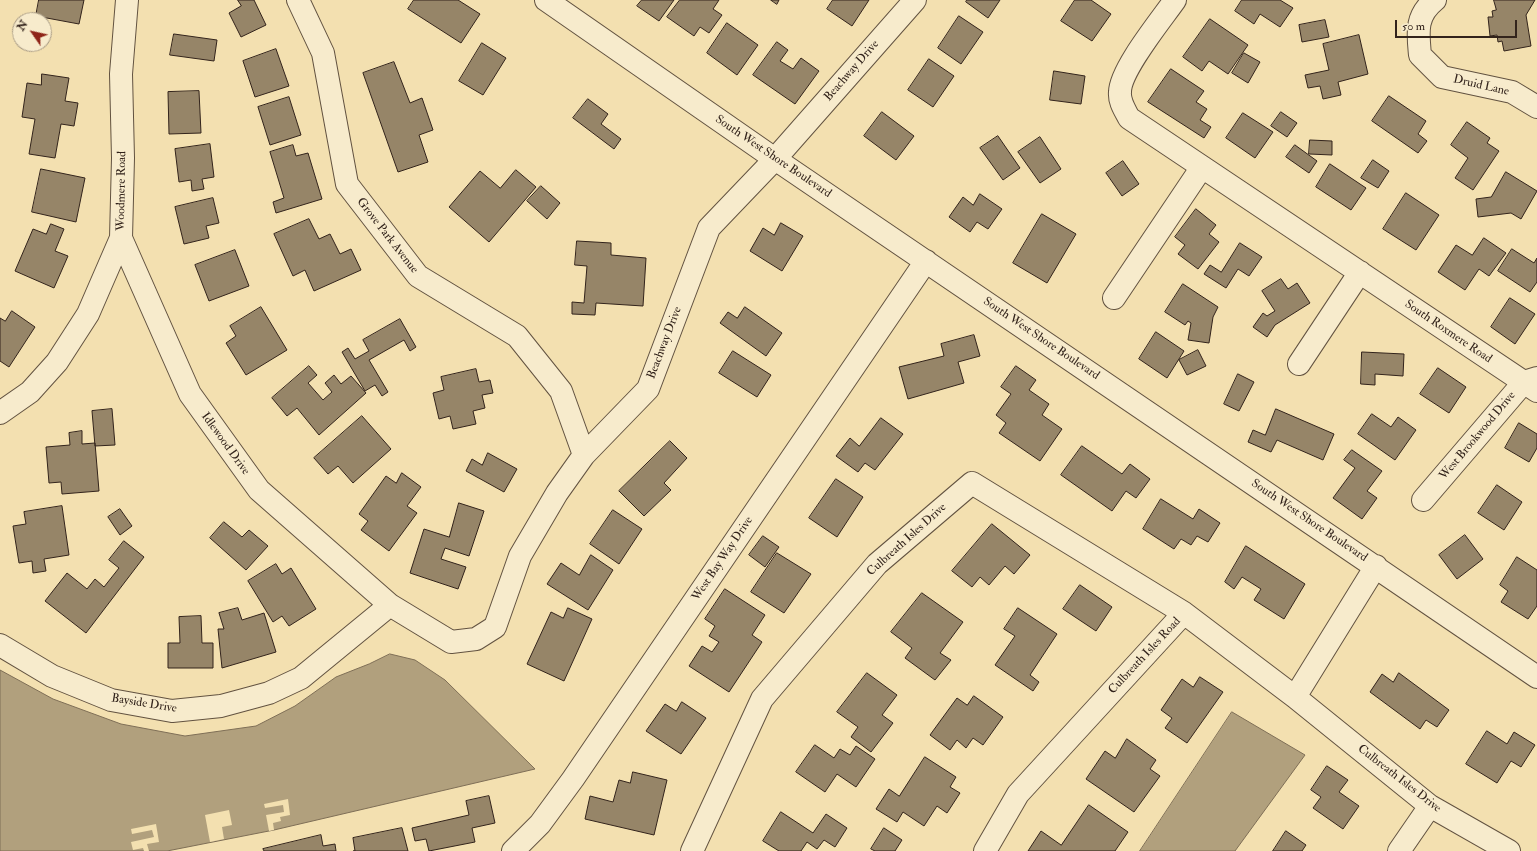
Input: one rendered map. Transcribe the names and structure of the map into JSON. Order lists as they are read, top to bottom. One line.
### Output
{"streets":{"street":["Beachway Drive","Druid Lane","South West Shore Boulevard","Woodmere Road","Grove Park Avenue","South Roxmere Road","West Brookwood Drive","Idlewood Drive","Culbreath Isles Drive","West Bay Way Drive","Culbreath Isles Road","Bayside Drive"]},"crossings":[["Beachway Drive","South West Shore Boulevard"],["Beachway Drive","Grove Park Avenue"],["Beachway Drive","Idlewood Drive"],["Beachway Drive","Bayside Drive"],["South West Shore Boulevard","West Bay Way Drive"],["Woodmere Road","Idlewood Drive"],["South Roxmere Road","West Brookwood Drive"],["Idlewood Drive","Bayside Drive"],["Culbreath Isles Drive","Culbreath Isles Road"]],"scale_bar":"50 m","north":"top left"}
